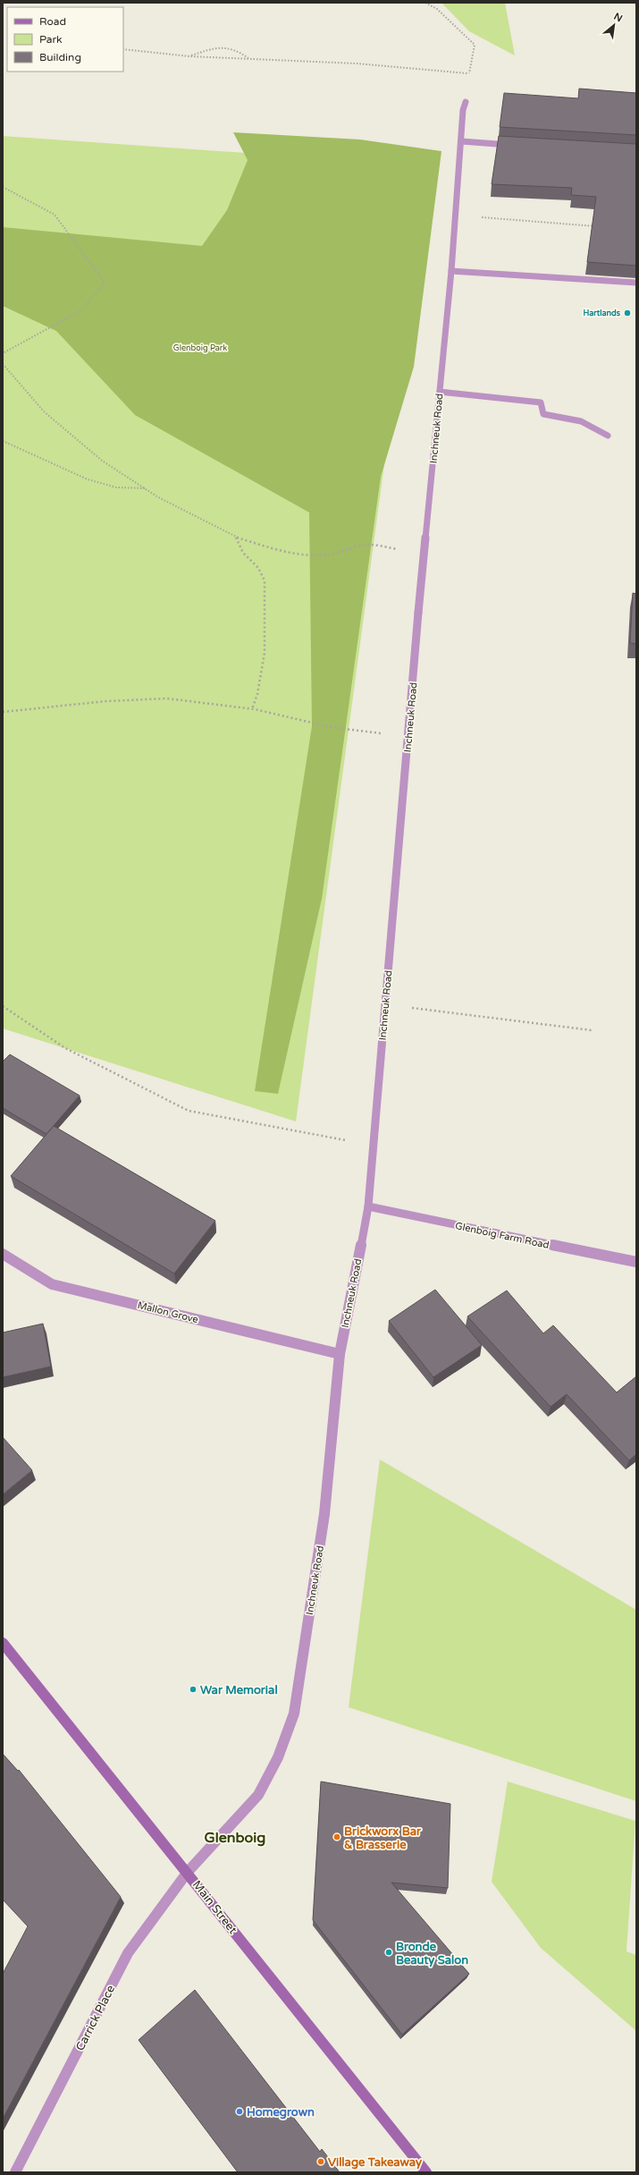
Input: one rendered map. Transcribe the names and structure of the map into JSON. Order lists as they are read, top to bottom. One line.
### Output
{"streets":{"main road":["Main Street"],"street":["Inchneuk Road","Glenboig Farm Road","Mallon Grove","Carrick Place"]},"crossings":[["Inchneuk Road","Glenboig Farm Road"],["Inchneuk Road","Mallon Grove"],["Inchneuk Road","Main Street"],["Inchneuk Road","Carrick Place"],["Main Street","Carrick Place"]],"districts":["Glenboig"],"parks":["Glenboig Park"],"places":["Hartlands","War Memorial","Brickworx Bar & Brasserie","Bronde Beauty Salon","Homegrown","Village Takeaway"],"legend":["Road","Park","Building"],"north":"top right"}
